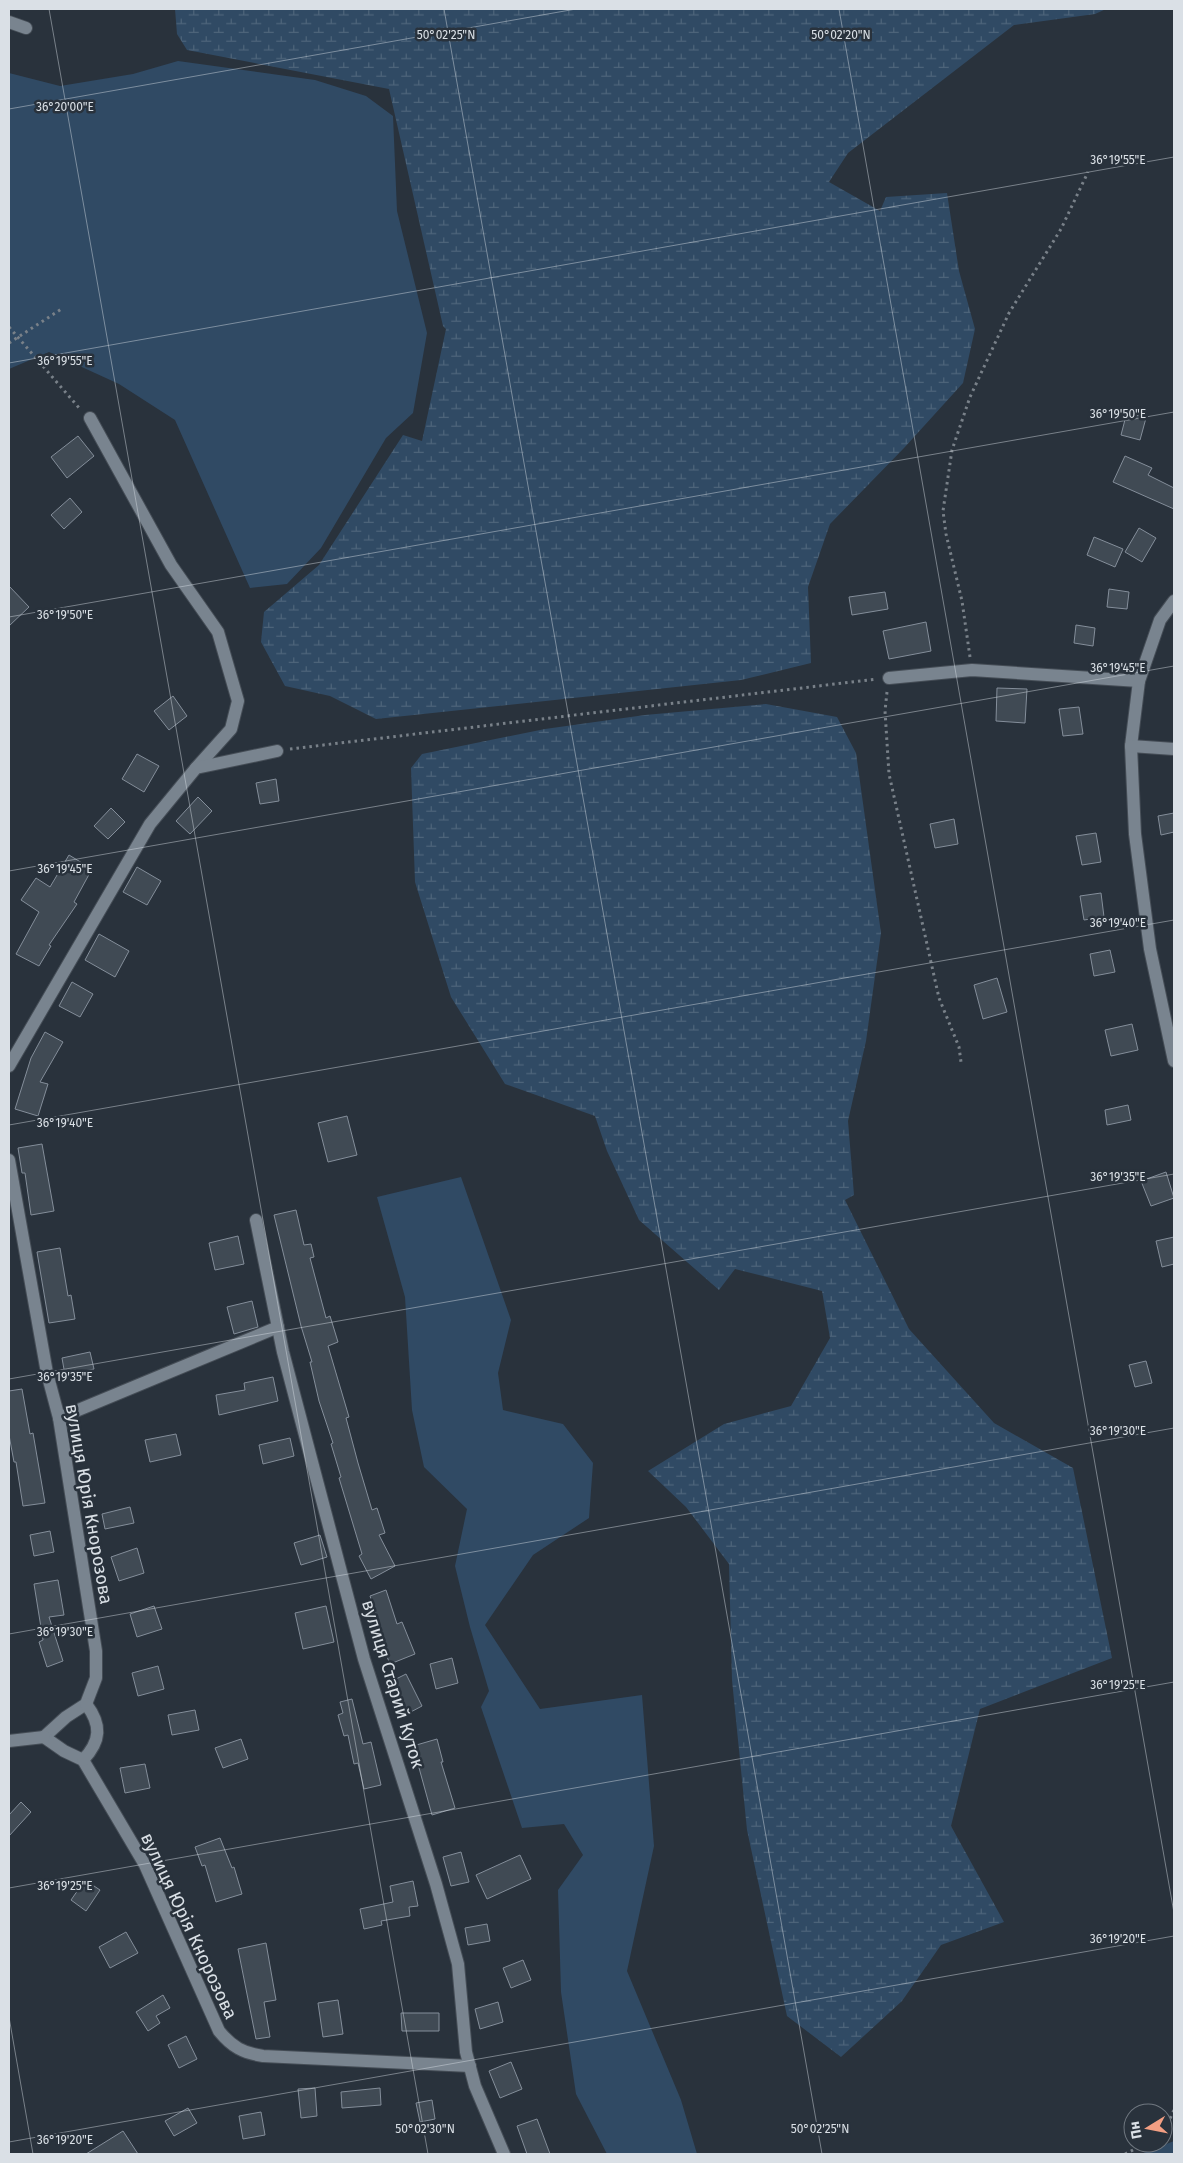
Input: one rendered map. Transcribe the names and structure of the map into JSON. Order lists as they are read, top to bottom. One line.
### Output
{"streets":{"street":["вулиця Юрія Кнорозова","вулиця Старий Куток"]},"crossings":[["вулиця Юрія Кнорозова","вулиця Старий Куток"]],"north":"left","coordinates":["50°02'25\"N","50°02'20\"N","36°20'00\"E","36°19'55\"E","36°19'50\"E","36°19'45\"E","36°19'40\"E","36°19'35\"E","36°19'30\"E","36°19'25\"E","36°19'20\"E","50°02'30\"N"]}
